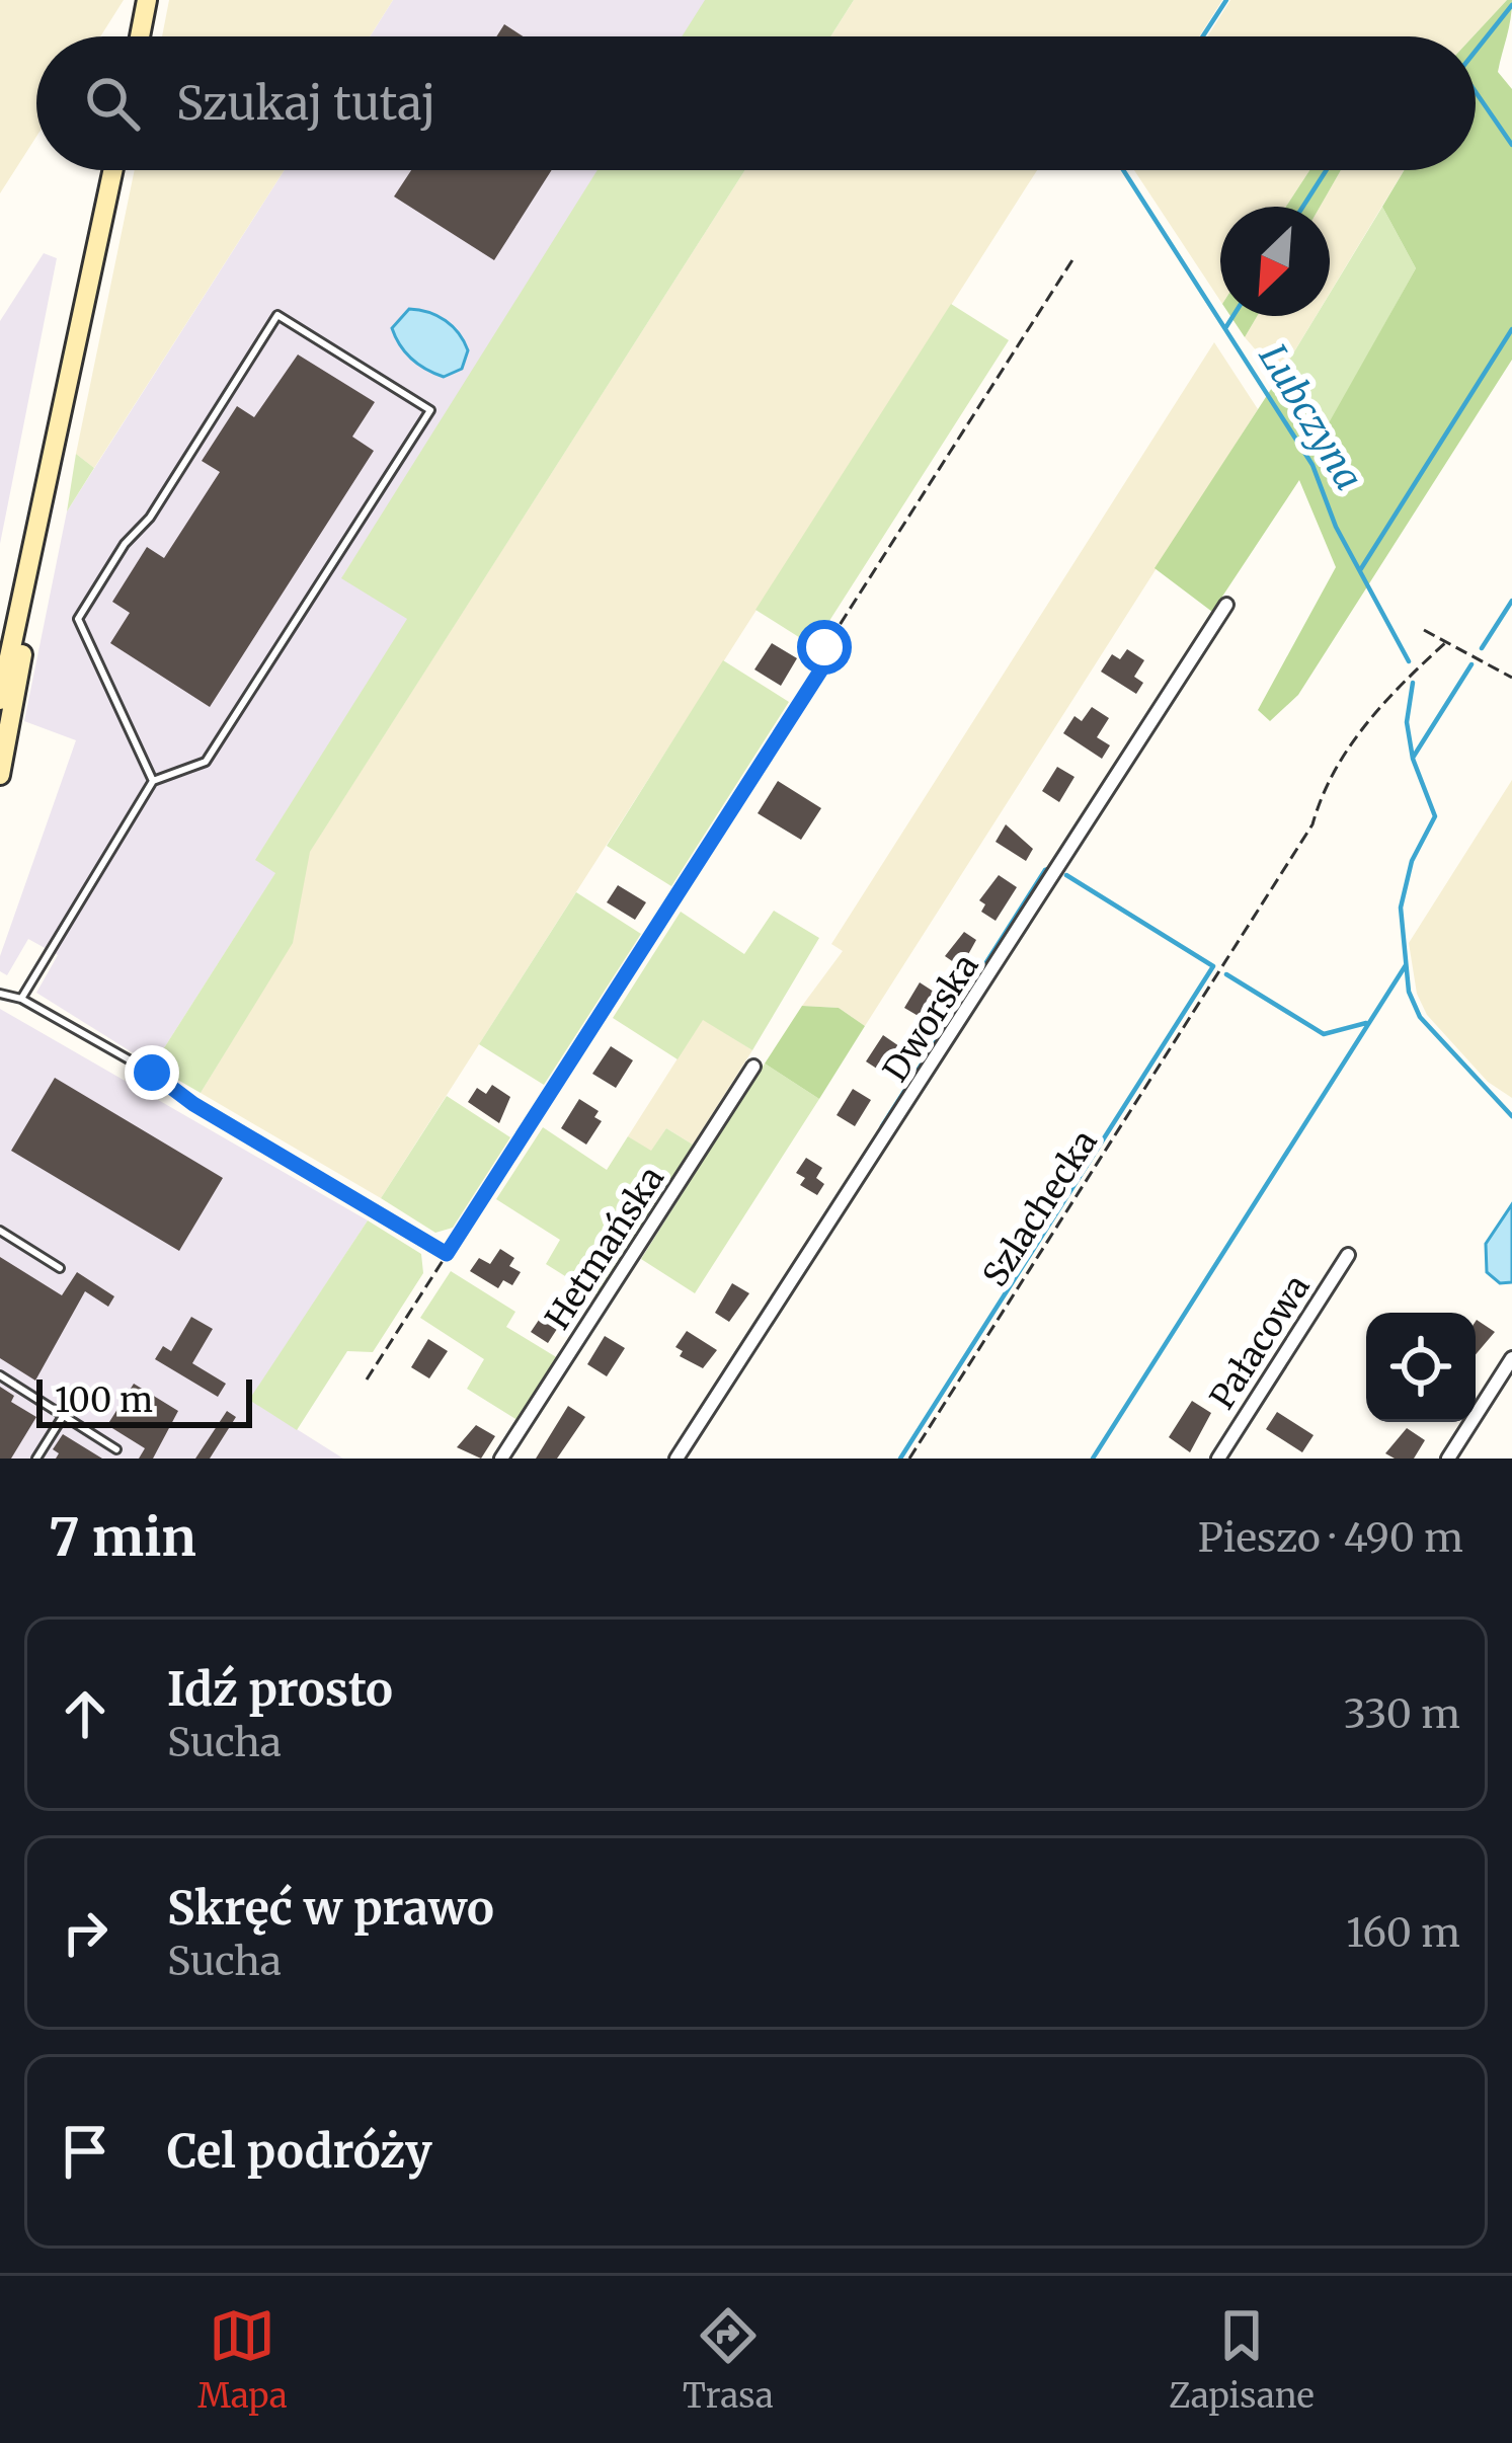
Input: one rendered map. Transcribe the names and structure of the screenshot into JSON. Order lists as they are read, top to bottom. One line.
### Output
{"streets":{"street":["Dworska","Hetmańska","Pałacowa"],"path":["Szlachecka"]},"water":["Lubczyna"],"scale_bar":"100 m","north":"bottom left","page":{"search":"Szukaj tutaj","scale":"100 m","heading":["7 min","Pieszo · 490 m"],"list":[["Idź prosto","Sucha","330 m"],["Skręć w prawo","Sucha","160 m"],"Cel podróży"],"nav":["Mapa","Trasa","Zapisane"]}}
